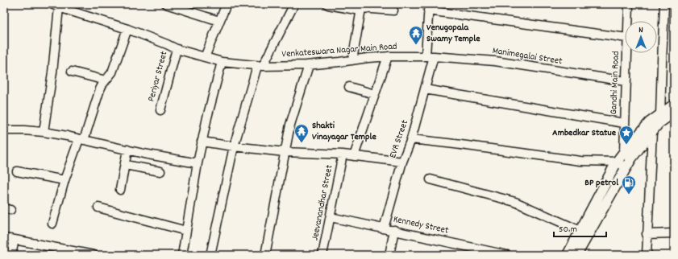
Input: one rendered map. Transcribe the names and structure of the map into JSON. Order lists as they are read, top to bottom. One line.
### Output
{"streets":{"street":["Venkateswara Nagar Main Road","Manimegalai Street","Periyar Street","Gandhi Main Road","EVR Street","Jeevanandhar Street","Kennedy Street"]},"crossings":[["Venkateswara Nagar Main Road","Manimegalai Street"],["Venkateswara Nagar Main Road","Periyar Street"],["Manimegalai Street","Gandhi Main Road"],["Manimegalai Street","EVR Street"],["EVR Street","Kennedy Street"],["Jeevanandhar Street","Kennedy Street"]],"places":{"temple":["Venugopala Swamy Temple","Shakti Vinayagar Temple"],"place":["Ambedkar Statue"],"fuel station":["BP petrol"]},"scale_bar":"50 m","north":"top"}
